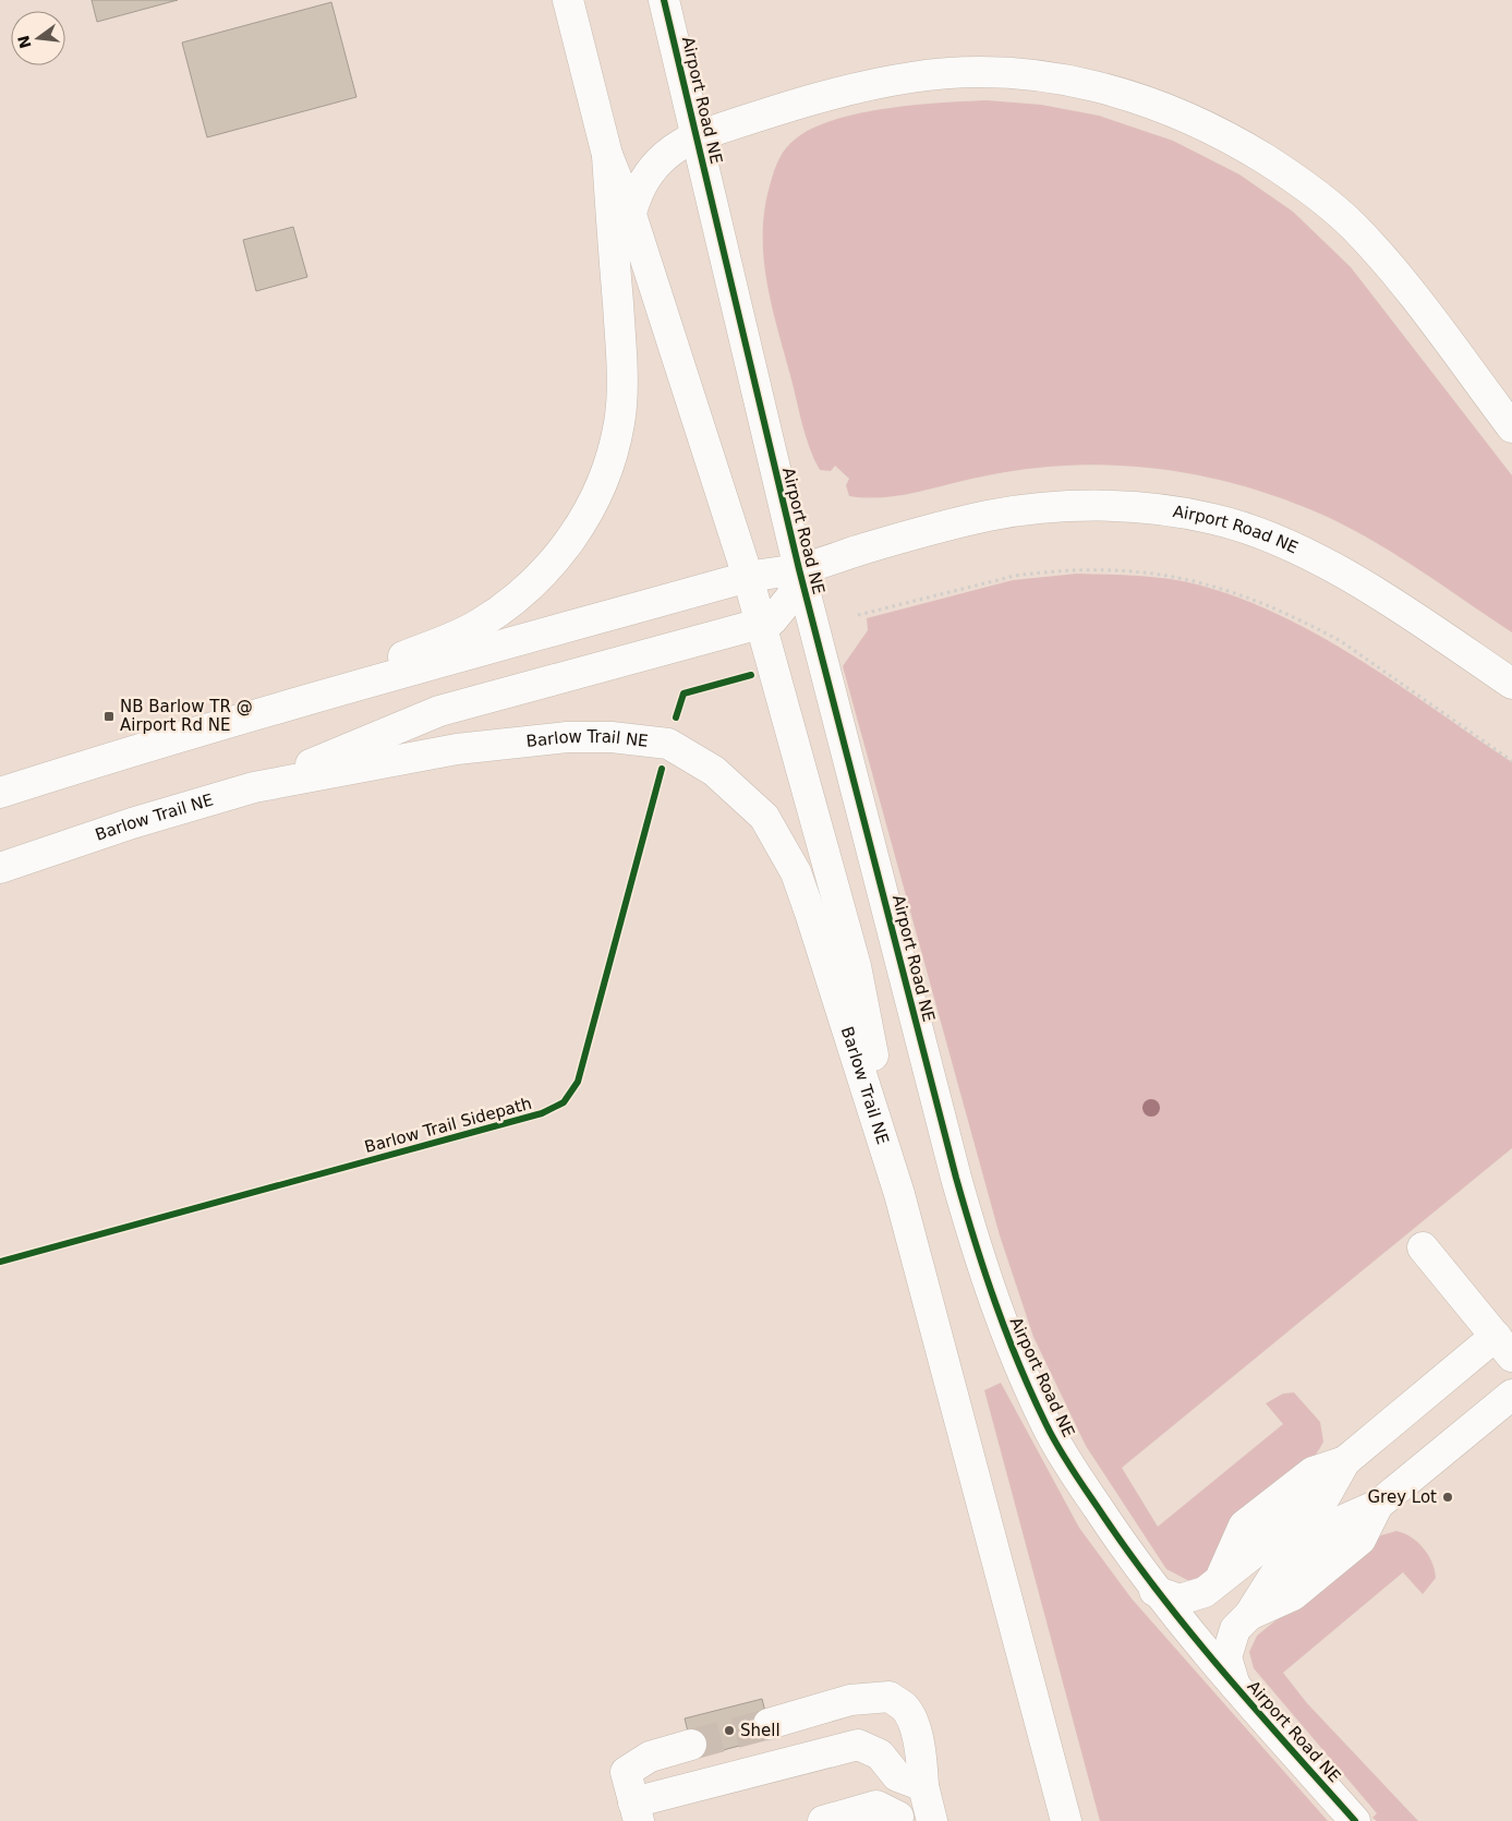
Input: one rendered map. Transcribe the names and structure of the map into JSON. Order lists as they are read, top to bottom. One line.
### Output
{"streets":{"main road":["Airport Road NE","Barlow Trail NE"],"cycle path":["Barlow Trail Sidepath"]},"places":{"transit":["NB Barlow TR @ Airport Rd NE"],"other":["Grey Lot","Shell"]},"north":"left"}
